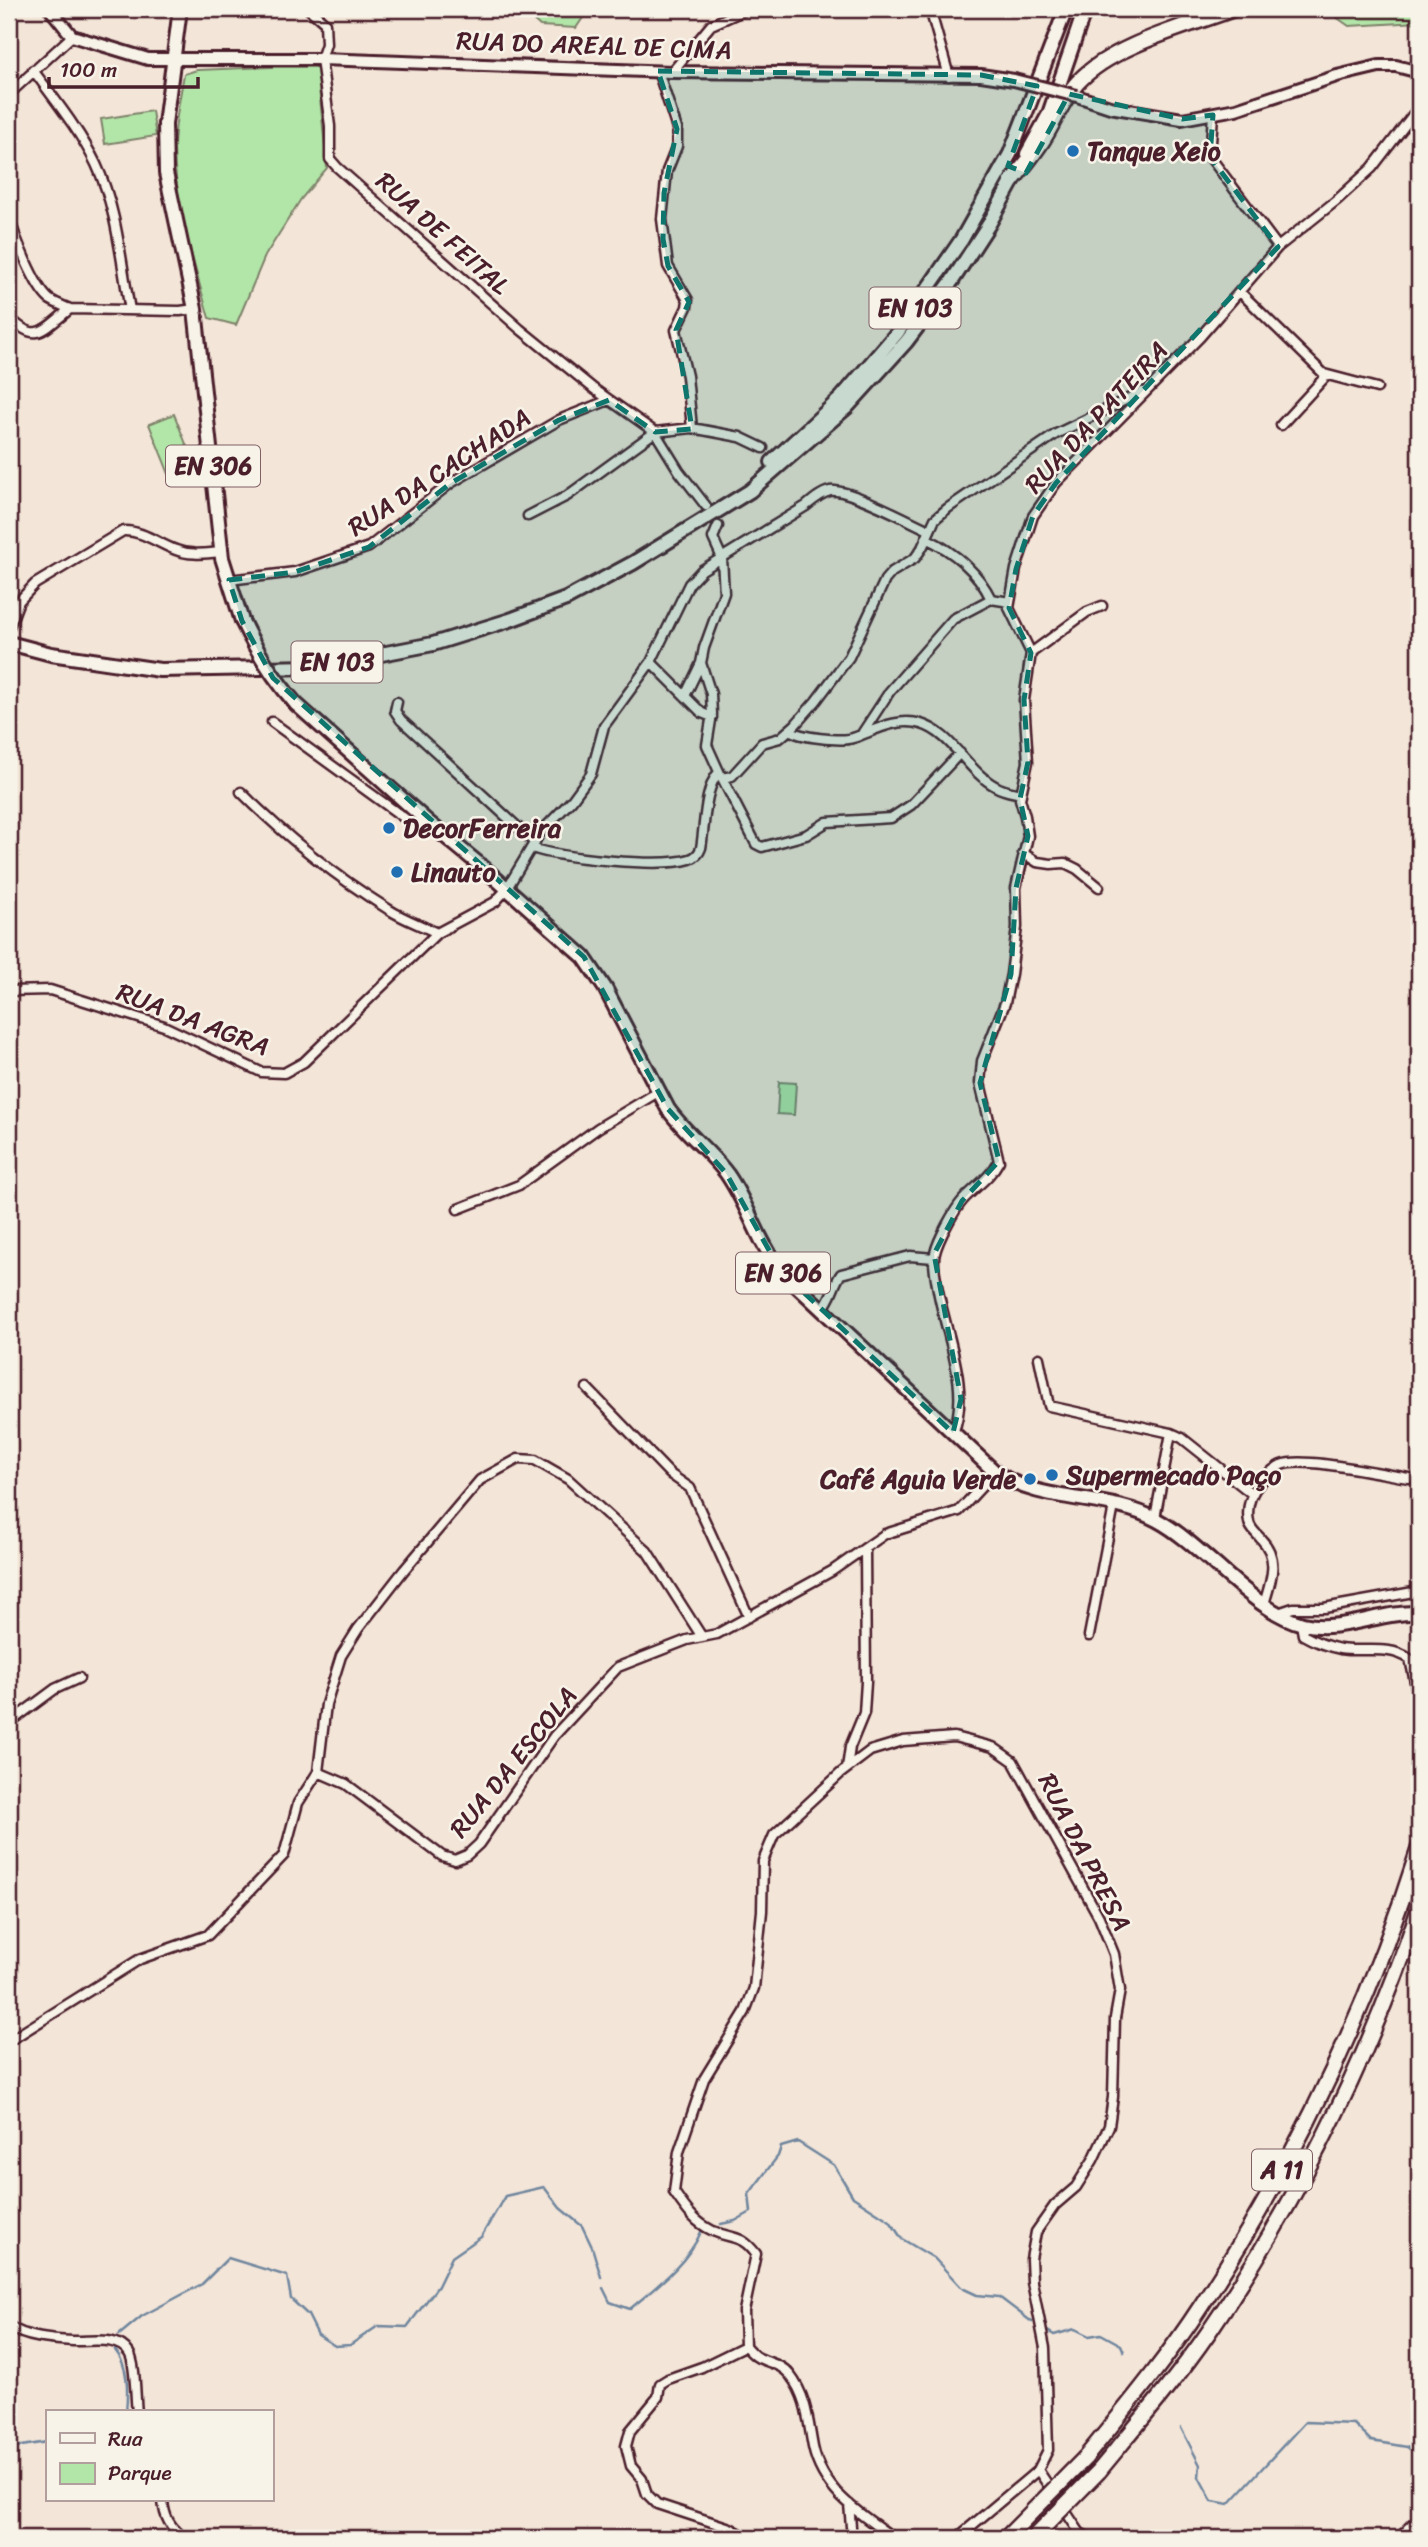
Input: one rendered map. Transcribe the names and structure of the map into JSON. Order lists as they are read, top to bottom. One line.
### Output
{"streets":{"highway":["A 11"],"main road":["RUA DO AREAL DE CIMA","EN 103","EN 306"],"street":["RUA DE FEITAL","RUA DA PATEIRA","RUA DA CACHADA","RUA DA AGRA","RUA DA ESCOLA","RUA DA PRESA"]},"crossings":[["RUA DO AREAL DE CIMA","RUA DE FEITAL"],["RUA DO AREAL DE CIMA","EN 306"],["RUA DE FEITAL","RUA DA CACHADA"],["EN 306","RUA DA CACHADA"],["EN 306","RUA DA AGRA"],["EN 306","RUA DA ESCOLA"]],"places":["Tanque Xeio","DecorFerreira","Linauto","Supermecado Paço","Café Aguia Verde"],"legend":["Rua","Parque"],"scale_bar":"100 m"}
